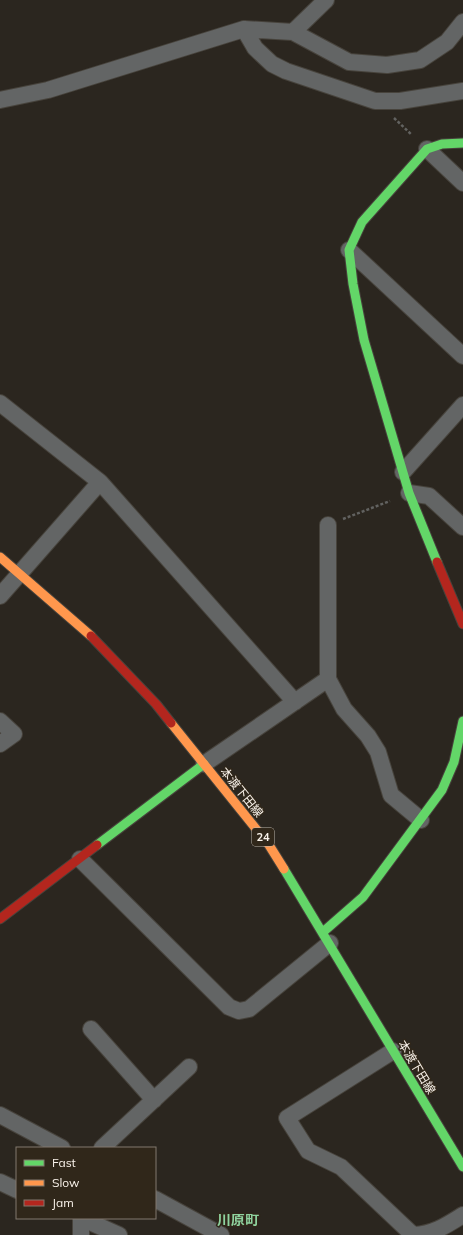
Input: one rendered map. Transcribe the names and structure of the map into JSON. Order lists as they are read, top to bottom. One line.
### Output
{"streets":{"street":["本渡下田線","24"]},"districts":["川原町"],"legend":["Fast","Slow","Jam"]}
